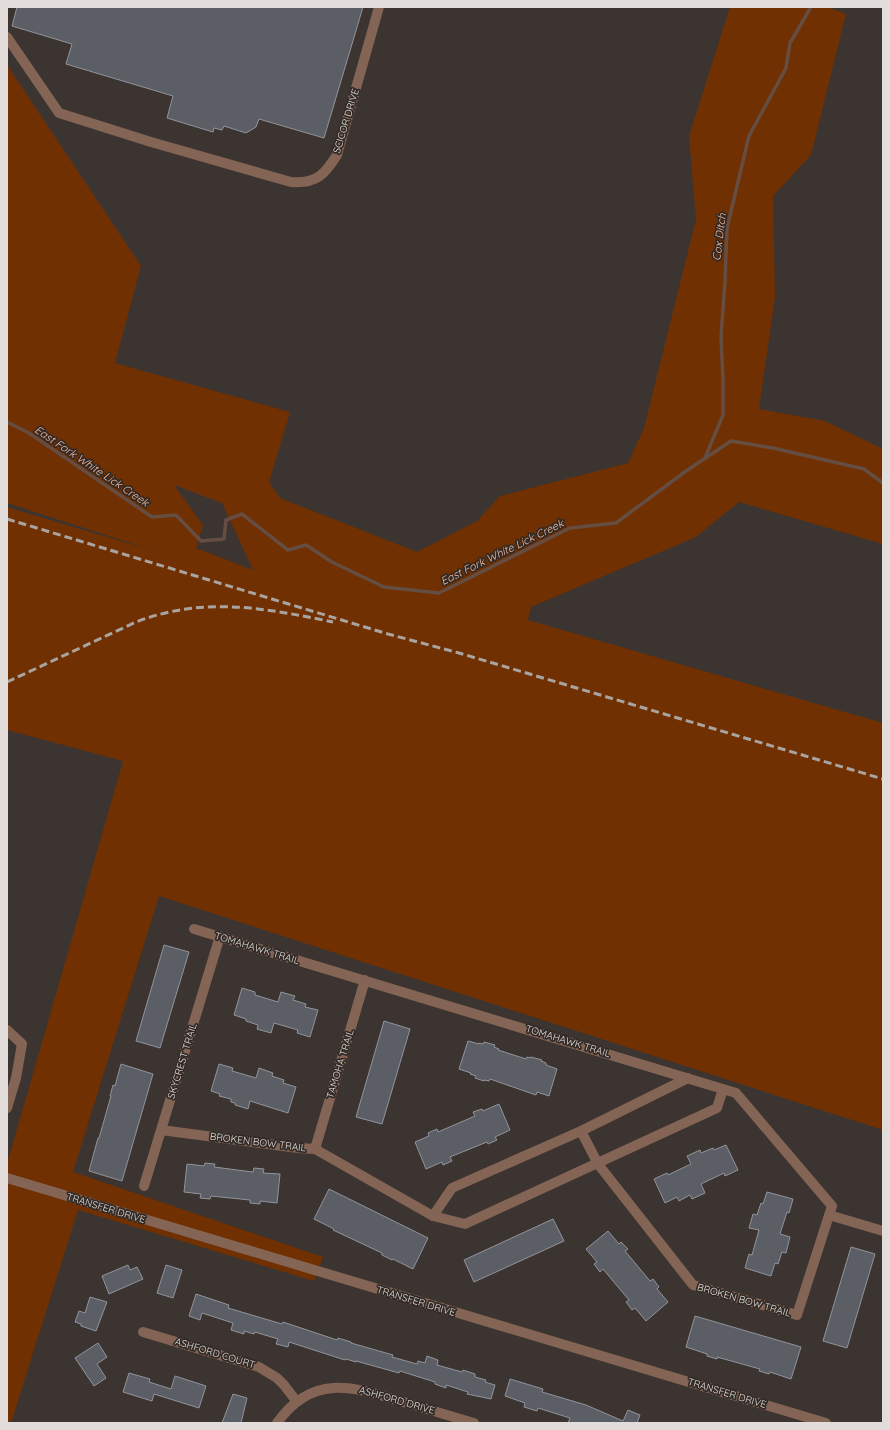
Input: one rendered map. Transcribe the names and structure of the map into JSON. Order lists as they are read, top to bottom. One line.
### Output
{"streets":{"street":["SCICOR DRIVE","TOMAHAWK TRAIL","SKYCREST TRAIL","TAMOHA TRAIL","BROKEN BOW TRAIL","TRANSFER DRIVE","ASHFORD COURT","ASHFORD DRIVE"]},"crossings":[["TOMAHAWK TRAIL","SKYCREST TRAIL"],["TOMAHAWK TRAIL","TAMOHA TRAIL"],["TOMAHAWK TRAIL","BROKEN BOW TRAIL"],["SKYCREST TRAIL","BROKEN BOW TRAIL"],["TAMOHA TRAIL","BROKEN BOW TRAIL"],["ASHFORD COURT","ASHFORD DRIVE"]],"water":["Cox Ditch","East Fork White Lick Creek"]}
